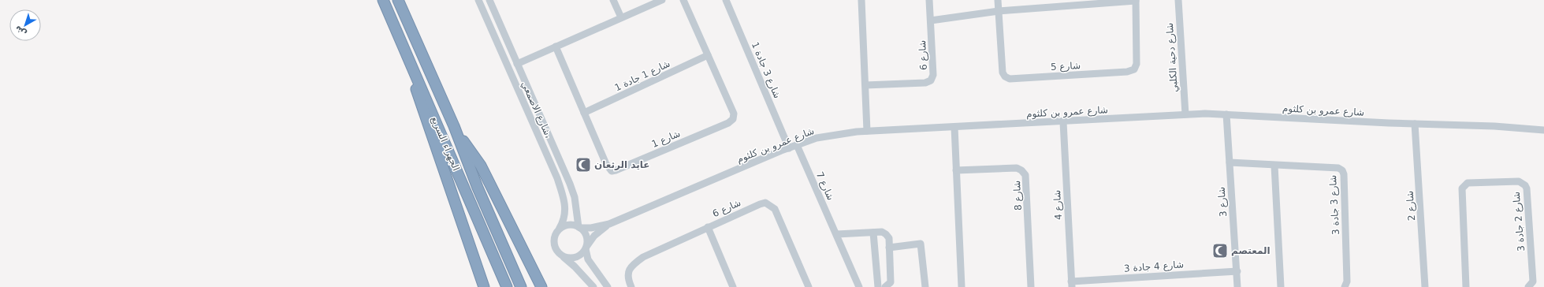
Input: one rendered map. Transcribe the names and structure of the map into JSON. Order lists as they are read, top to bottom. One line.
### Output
{"streets":{"highway":["الجهراء السريع"],"street":["شارع 6","شارع دحية الكلبي","شارع 5","شارع 3 جادة 1","شارع 1 جادة 1","شارع الاصمعي،","شارع عمرو بن كلثوم","شارع 1","شارع 7","شارع 8","شارع 3","شارع 4","شارع 3 جادة 3","شارع 2","شارع 2 جادة 3","شارع 4 جادة 3"]},"crossings":[["شارع دحية الكلبي","شارع عمرو بن كلثوم"],["شارع 3 جادة 1","شارع عمرو بن كلثوم"],["شارع 1 جادة 1","شارع 1"],["شارع الاصمعي،","شارع عمرو بن كلثوم"],["شارع عمرو بن كلثوم","شارع 7"],["شارع عمرو بن كلثوم","شارع 3"],["شارع عمرو بن كلثوم","شارع 4"],["شارع عمرو بن كلثوم","شارع 2"],["شارع 3","شارع 3 جادة 3"],["شارع 3","شارع 4 جادة 3"],["شارع 4","شارع 4 جادة 3"]],"places":{"mosque":["عايد الرثعان","المعتصم"]},"north":"bottom left"}
